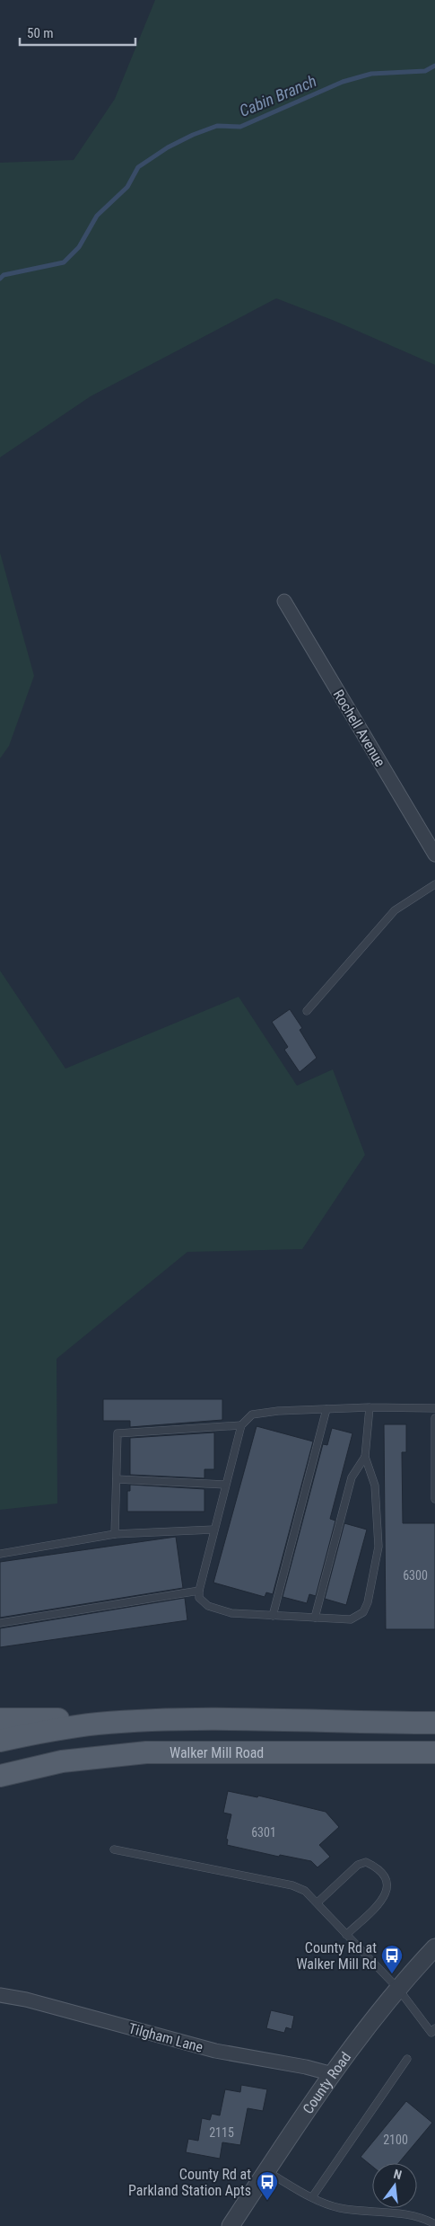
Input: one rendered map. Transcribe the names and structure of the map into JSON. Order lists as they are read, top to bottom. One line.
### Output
{"streets":{"main road":["Walker Mill Road"],"street":["Rochell Avenue","Tilgham Lane","County Road"]},"crossings":[["Tilgham Lane","County Road"]],"water":["Cabin Branch"],"places":{"bus stop":["County Rd at Walker Mill Rd","County Rd at Parkland Station Apts"]},"house_numbers":["6300","6301","2115","2100"],"scale_bar":"50 m","north":"top"}
